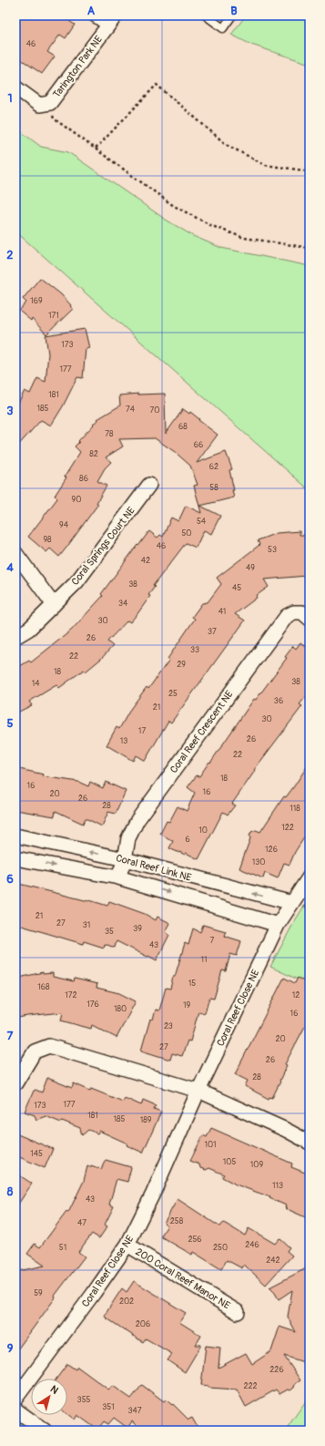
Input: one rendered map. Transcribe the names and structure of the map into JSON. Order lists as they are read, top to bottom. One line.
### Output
{"streets":{"street":["Tarington Park NE","Coral Springs Court NE","Coral Reef Crescent NE","Coral Reef Link NE","Coral Reef Close NE","200 Coral Reef Manor NE"]},"crossings":[["Coral Reef Crescent NE","Coral Reef Link NE"],["Coral Reef Link NE","Coral Reef Close NE"],["Coral Reef Close NE","200 Coral Reef Manor NE"]],"house_numbers":["46","169","171","173","177","181","185","74","70","68","78","66","82","62","86","58","90","54","94","50","98","46","53","42","49","38","45","34","41","30","37","26","33","22","29","18","38","14","25","36","21","30","17","26","13","22","18","16","16","20","26","28","118","122","10","6","126","130","21","27","31","39","35","7","43","11","15","168","172","12","176","19","180","16","23","20","27","26","28","177","173","181","185","189","101","145","105","109","113","43","258","47","256","246","51","250","242","59","202","206","226","222","355","351","347"],"north":"top right","grid":{"columns":["A","B"],"rows":["1","2","3","4","5","6","7","8","9"]}}
